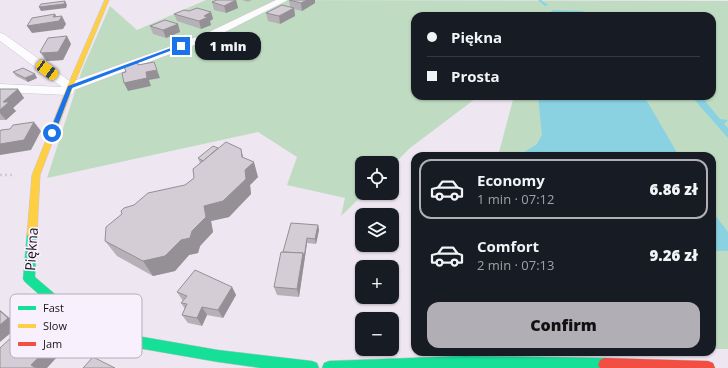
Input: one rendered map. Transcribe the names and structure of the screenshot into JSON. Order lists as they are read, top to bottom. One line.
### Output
{"streets":{"street":["Piękna"]},"legend":["Fast","Slow","Jam"],"page":{"banner":["Piękna","Prosta"],"bubble":"1 min","map_buttons":["+","−"],"list":[{"name":"Economy","note":"1 min · 07:12","value":"6.86 zł"},{"name":"Comfort","note":"2 min · 07:13","value":"9.26 zł"}],"buttons":"Confirm"}}
